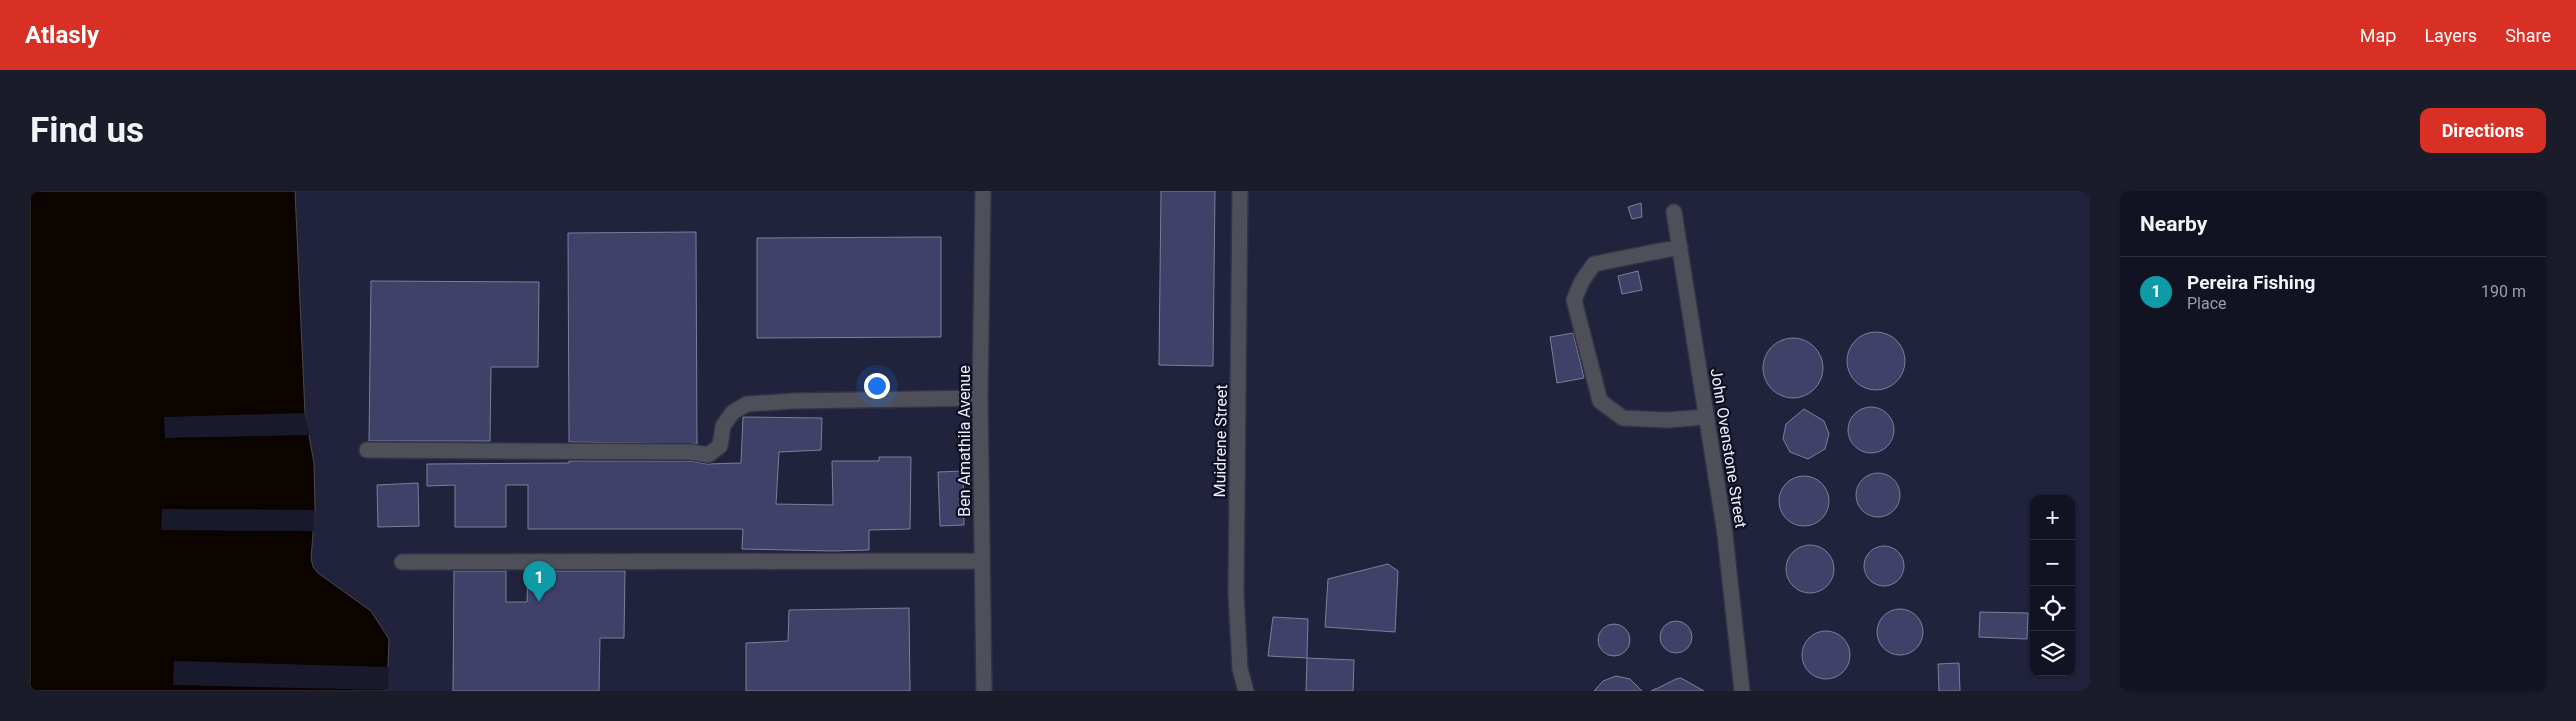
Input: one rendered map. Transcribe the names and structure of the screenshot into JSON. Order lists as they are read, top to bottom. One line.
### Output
{"streets":{"street":["Ben Amathila Avenue","Muidrene Street","John Ovenstone Street"]},"page":{"header":"Atlasly","nav":["Map","Layers","Share"],"buttons":"Directions","title":"Find us","heading":"Nearby","list":[{"mark":"1","name":"Pereira Fishing","note":"Place","value":"190 m"}],"map_buttons":["+","−"],"pins":"1"}}
